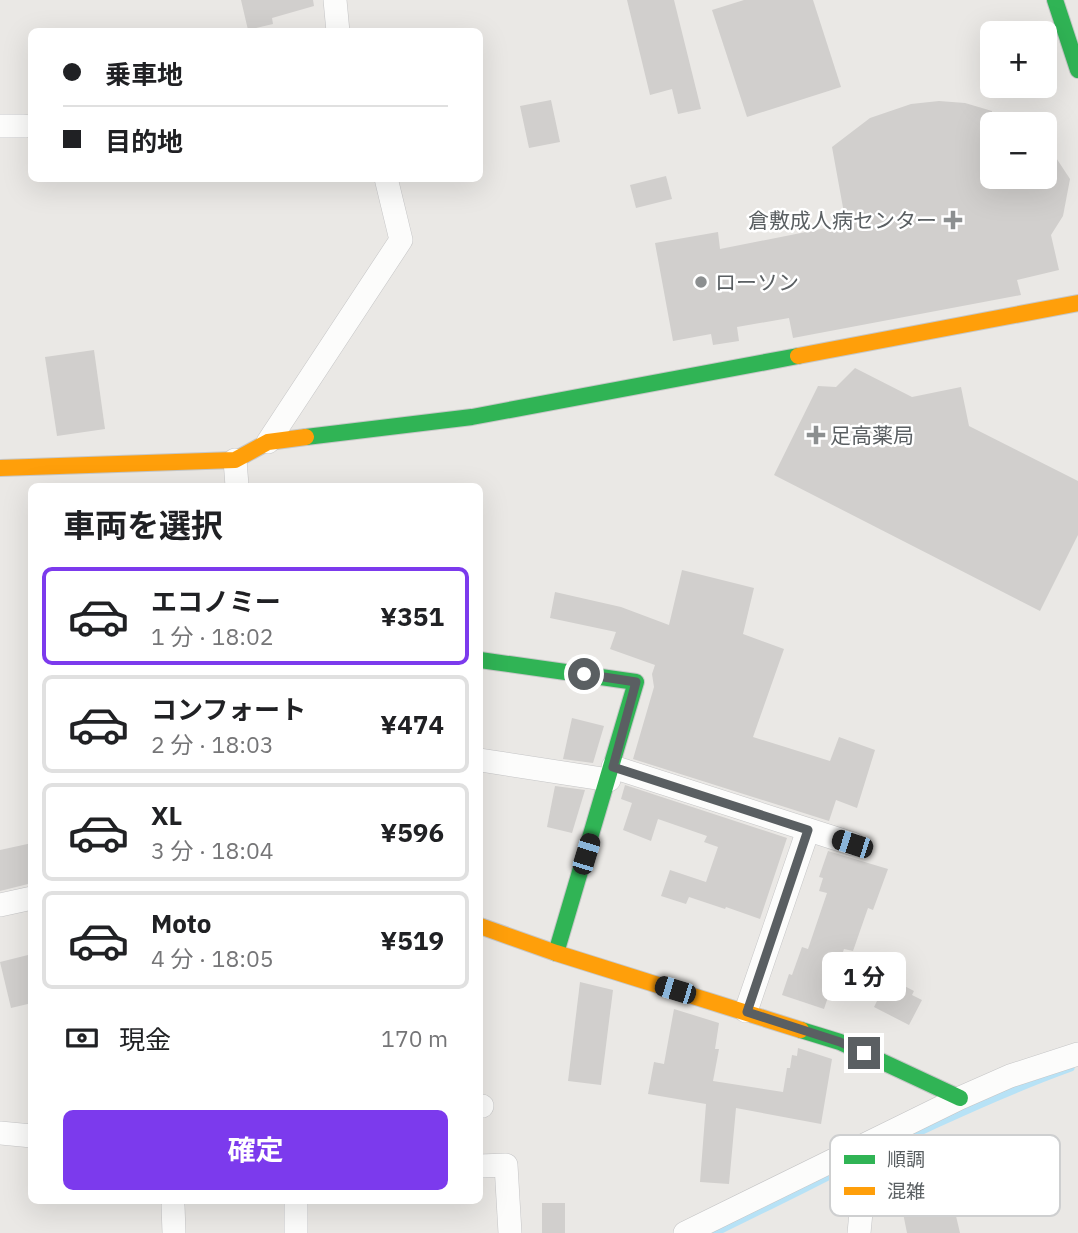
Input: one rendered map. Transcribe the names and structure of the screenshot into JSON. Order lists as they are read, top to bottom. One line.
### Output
{"places":{"health":["倉敷成人病センター","足高薬局"],"other":["ローソン"]},"legend":["順調","混雑"],"page":{"map_buttons":["+","−"],"banner":["乗車地","目的地"],"heading":"車両を選択","list":[{"name":"エコノミー","note":"1 分 · 18:02","value":"¥351"},{"name":"コンフォート","note":"2 分 · 18:03","value":"¥474"},{"name":"XL","note":"3 分 · 18:04","value":"¥596"},{"name":"Moto","note":"4 分 · 18:05","value":"¥519"}],"bubble":"1 分","pay":["現金","170 m"],"buttons":"確定"}}
